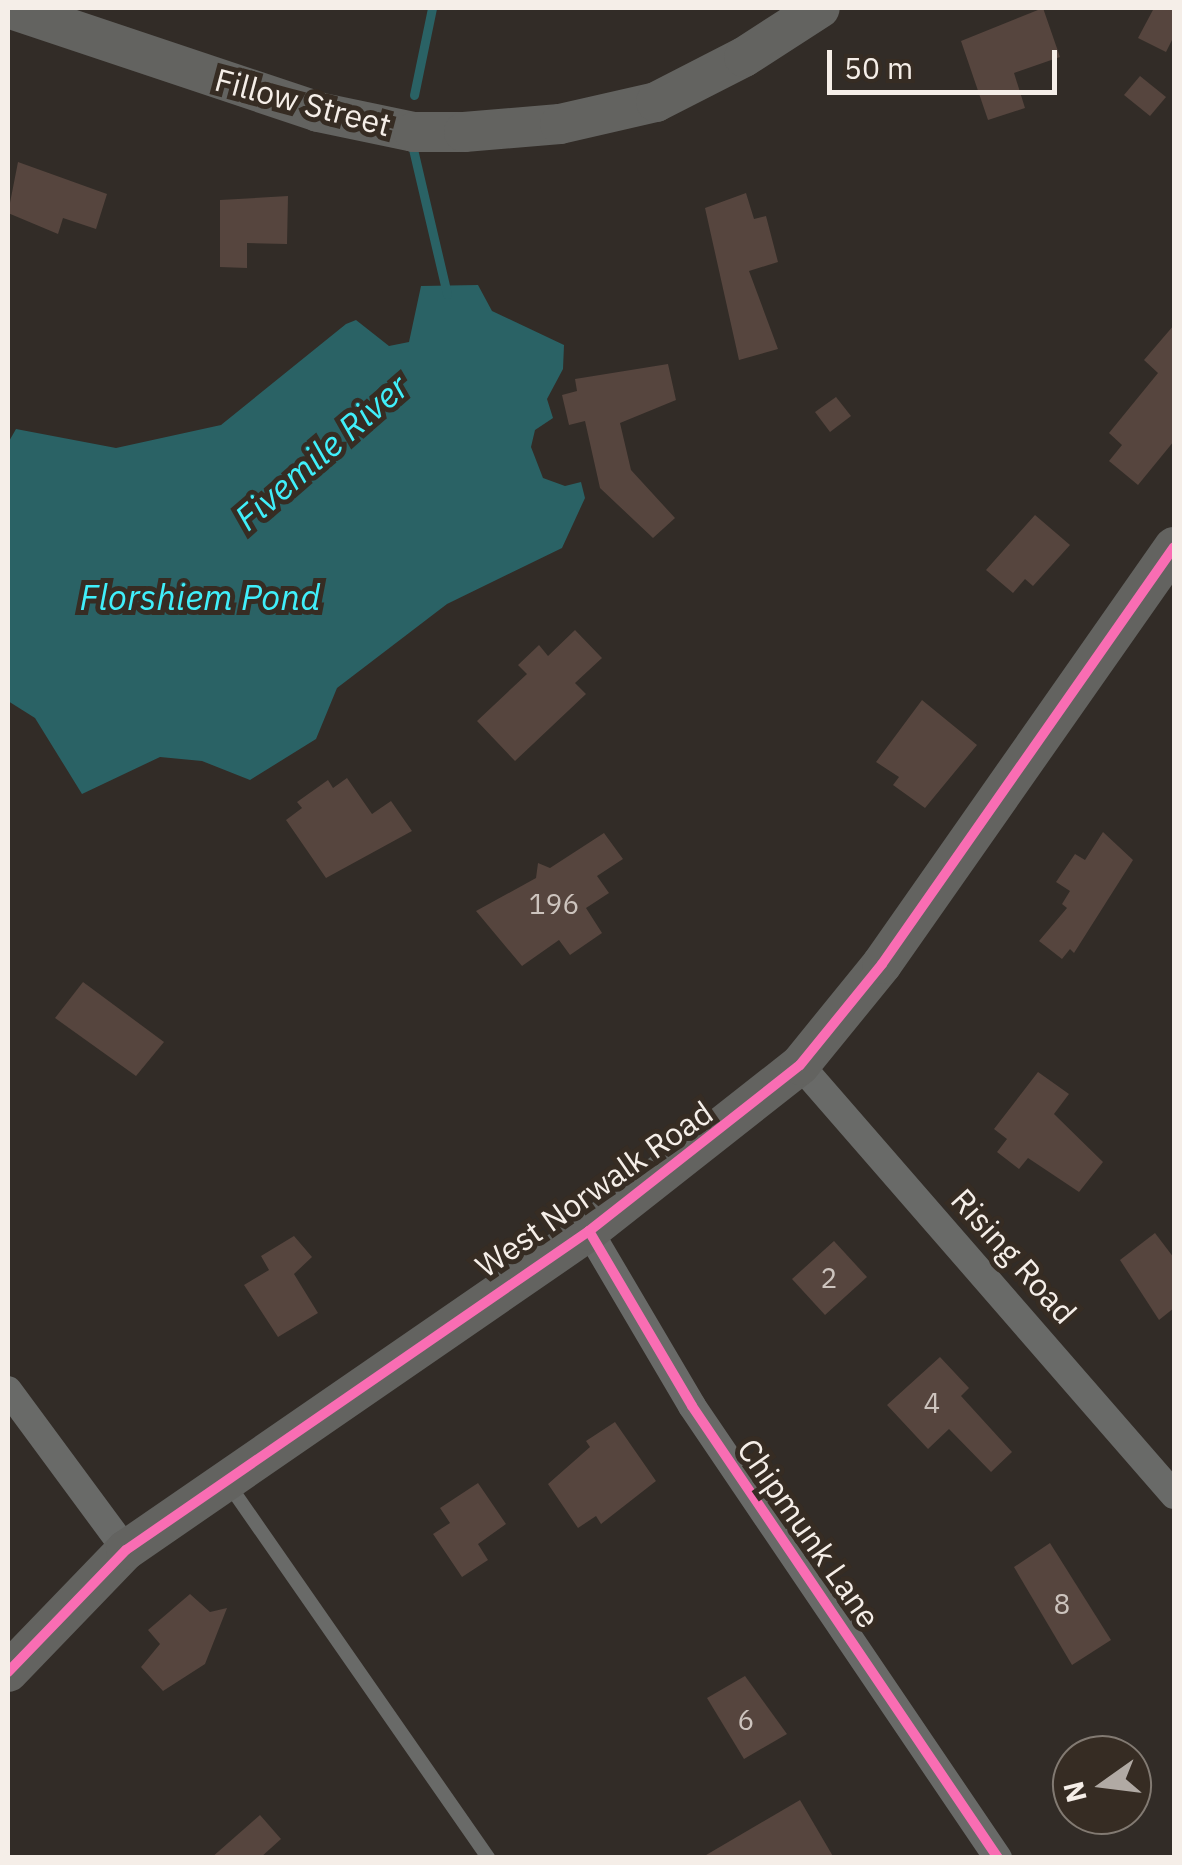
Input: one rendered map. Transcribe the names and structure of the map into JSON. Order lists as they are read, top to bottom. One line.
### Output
{"streets":{"street":["Fillow Street","West Norwalk Road","Rising Road","Chipmunk Lane"]},"crossings":[["West Norwalk Road","Rising Road"],["West Norwalk Road","Chipmunk Lane"]],"water":["Fivemile River","Florshiem Pond"],"house_numbers":["196","2","4","8","6"],"scale_bar":"50 m","north":"left"}
